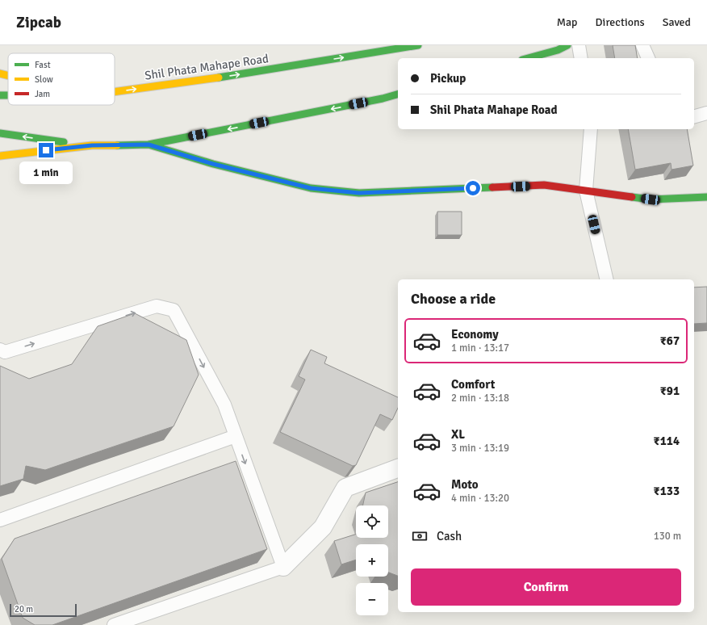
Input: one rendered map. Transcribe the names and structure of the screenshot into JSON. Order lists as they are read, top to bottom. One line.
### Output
{"streets":{"main road":["Shil Phata Mahape Road"]},"legend":["Fast","Slow","Jam"],"scale_bar":"20 m","page":{"header":"Zipcab","nav":["Map","Directions","Saved"],"banner":["Pickup","Shil Phata Mahape Road"],"bubble":"1 min","heading":"Choose a ride","list":[{"name":"Economy","note":"1 min · 13:17","value":"₹67"},{"name":"Comfort","note":"2 min · 13:18","value":"₹91"},{"name":"XL","note":"3 min · 13:19","value":"₹114"},{"name":"Moto","note":"4 min · 13:20","value":"₹133"}],"map_buttons":["+","−"],"pay":["Cash","130 m"],"buttons":"Confirm","scale":"20 m"}}
